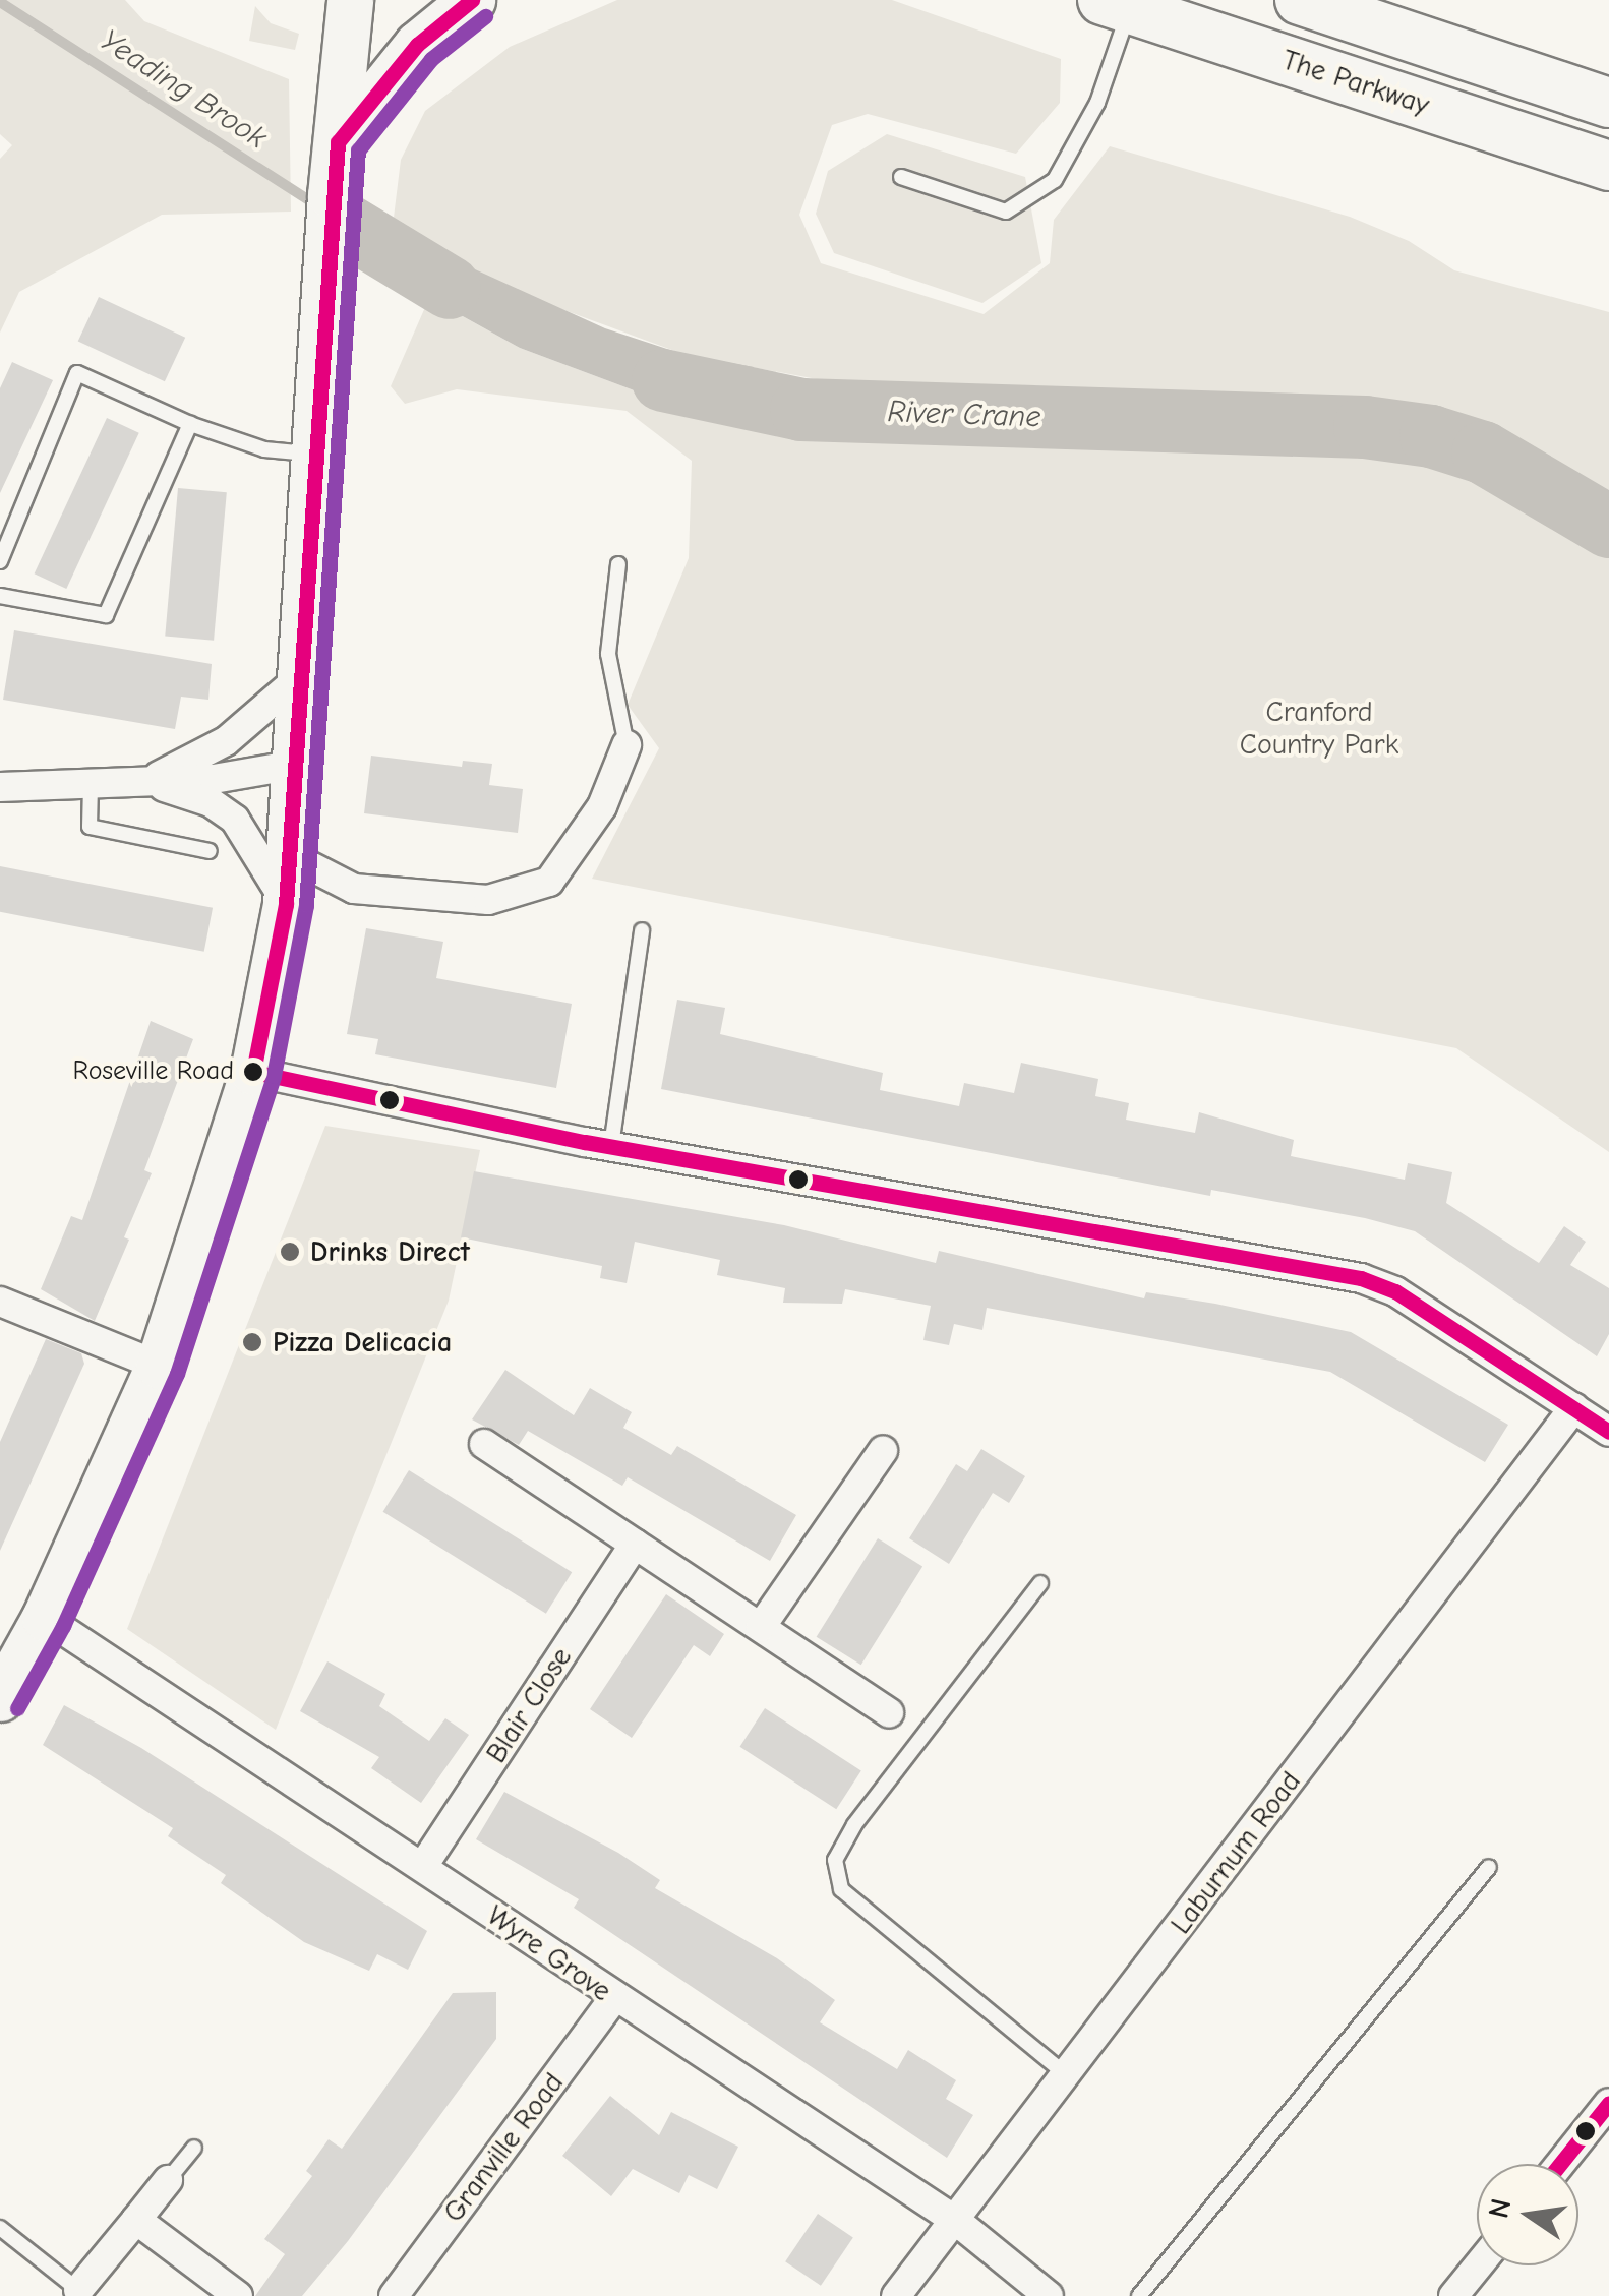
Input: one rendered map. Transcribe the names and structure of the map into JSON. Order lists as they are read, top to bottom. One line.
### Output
{"streets":{"highway":["The Parkway"],"street":["Blair Close","Laburnum Road","Wyre Grove","Granville Road"]},"crossings":[["Blair Close","Wyre Grove"],["Laburnum Road","Wyre Grove"],["Wyre Grove","Granville Road"]],"water":["Yeading Brook","River Crane"],"parks":["Cranford Country Park"],"places":["Roseville Road","Drinks Direct","Pizza Delicacia"],"north":"left"}
